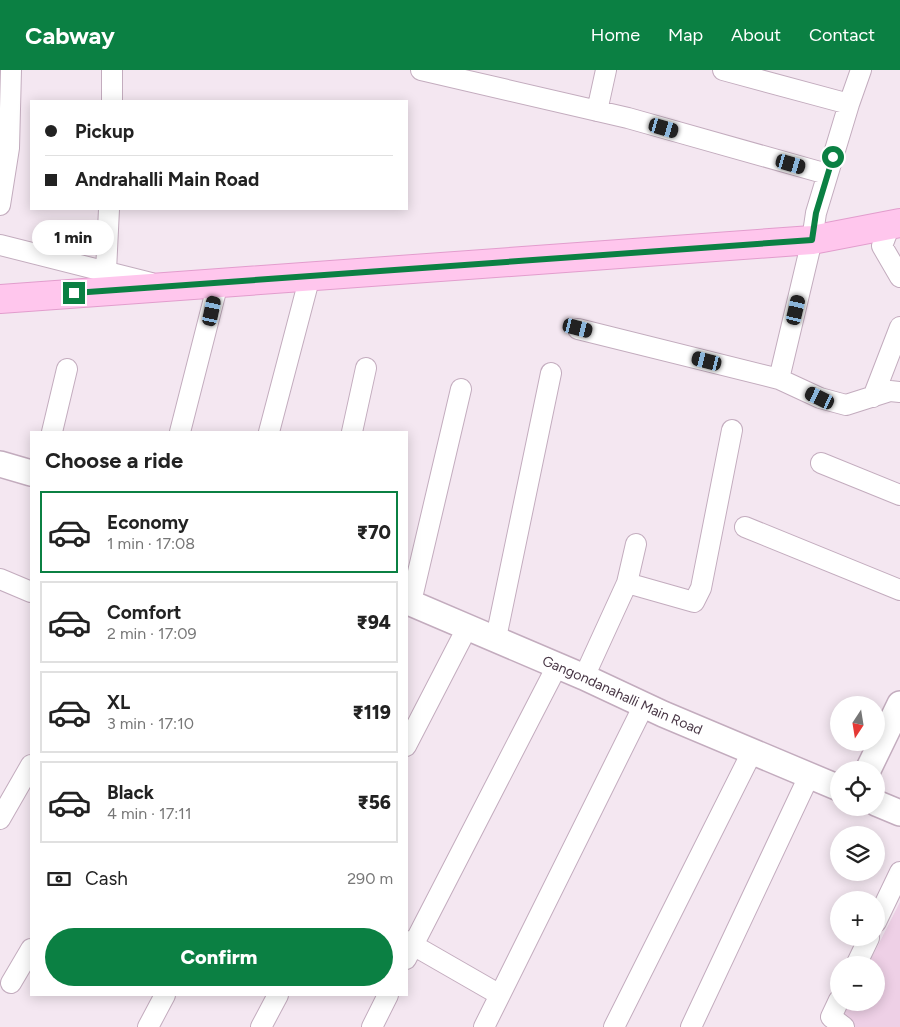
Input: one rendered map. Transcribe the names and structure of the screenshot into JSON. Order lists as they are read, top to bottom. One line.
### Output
{"streets":{"street":["Gangondanahalli Main Road"]},"north":"bottom","page":{"header":"Cabway","nav":["Home","Map","About","Contact"],"banner":["Pickup","Andrahalli Main Road"],"bubble":"1 min","heading":"Choose a ride","list":[{"name":"Economy","note":"1 min · 17:08","value":"₹70"},{"name":"Comfort","note":"2 min · 17:09","value":"₹94"},{"name":"XL","note":"3 min · 17:10","value":"₹119"},{"name":"Black","note":"4 min · 17:11","value":"₹56"}],"map_buttons":["+","−"],"pay":["Cash","290 m"],"buttons":"Confirm"}}
